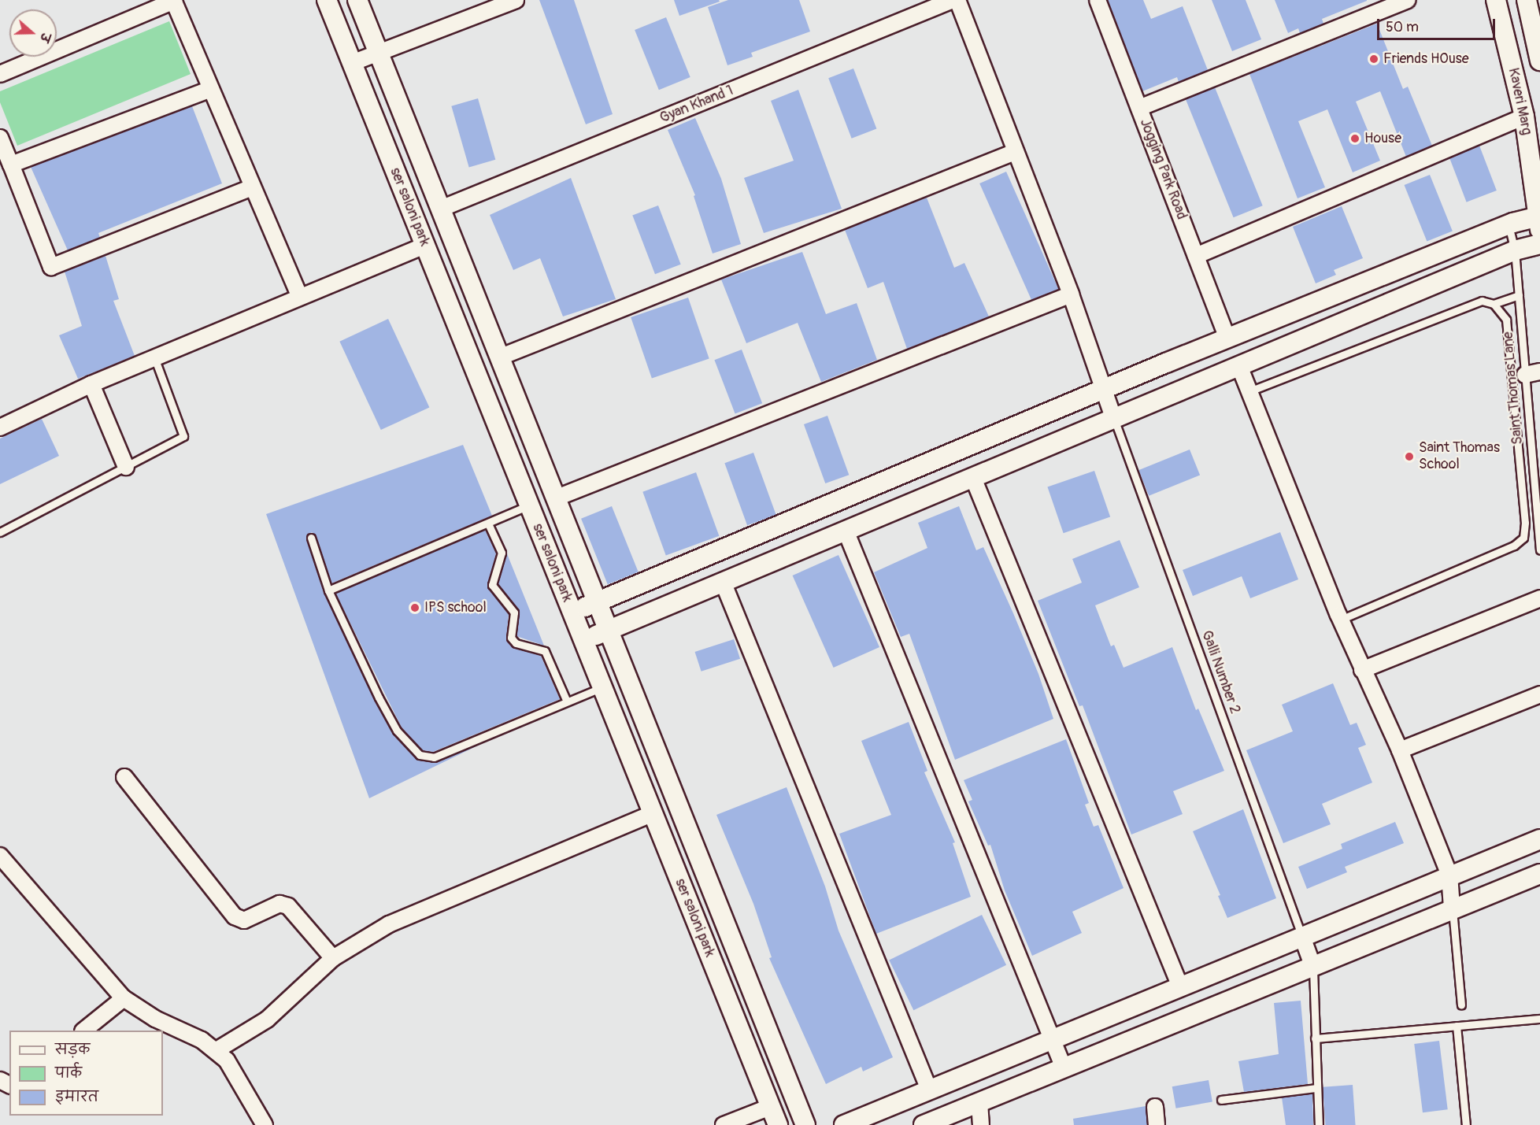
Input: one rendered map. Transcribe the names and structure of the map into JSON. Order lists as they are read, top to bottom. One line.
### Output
{"streets":{"street":["Kaveri Marg","Gyan Khand 1","Jogging Park Road","ser saloni park"],"lane":["Saint Thomas Lane","Galli Number 2"]},"places":["Friends HOuse","House","Saint Thomas School","IPS school"],"legend":["सड़क","पार्क","इमारत"],"scale_bar":"50 m","north":"right"}
